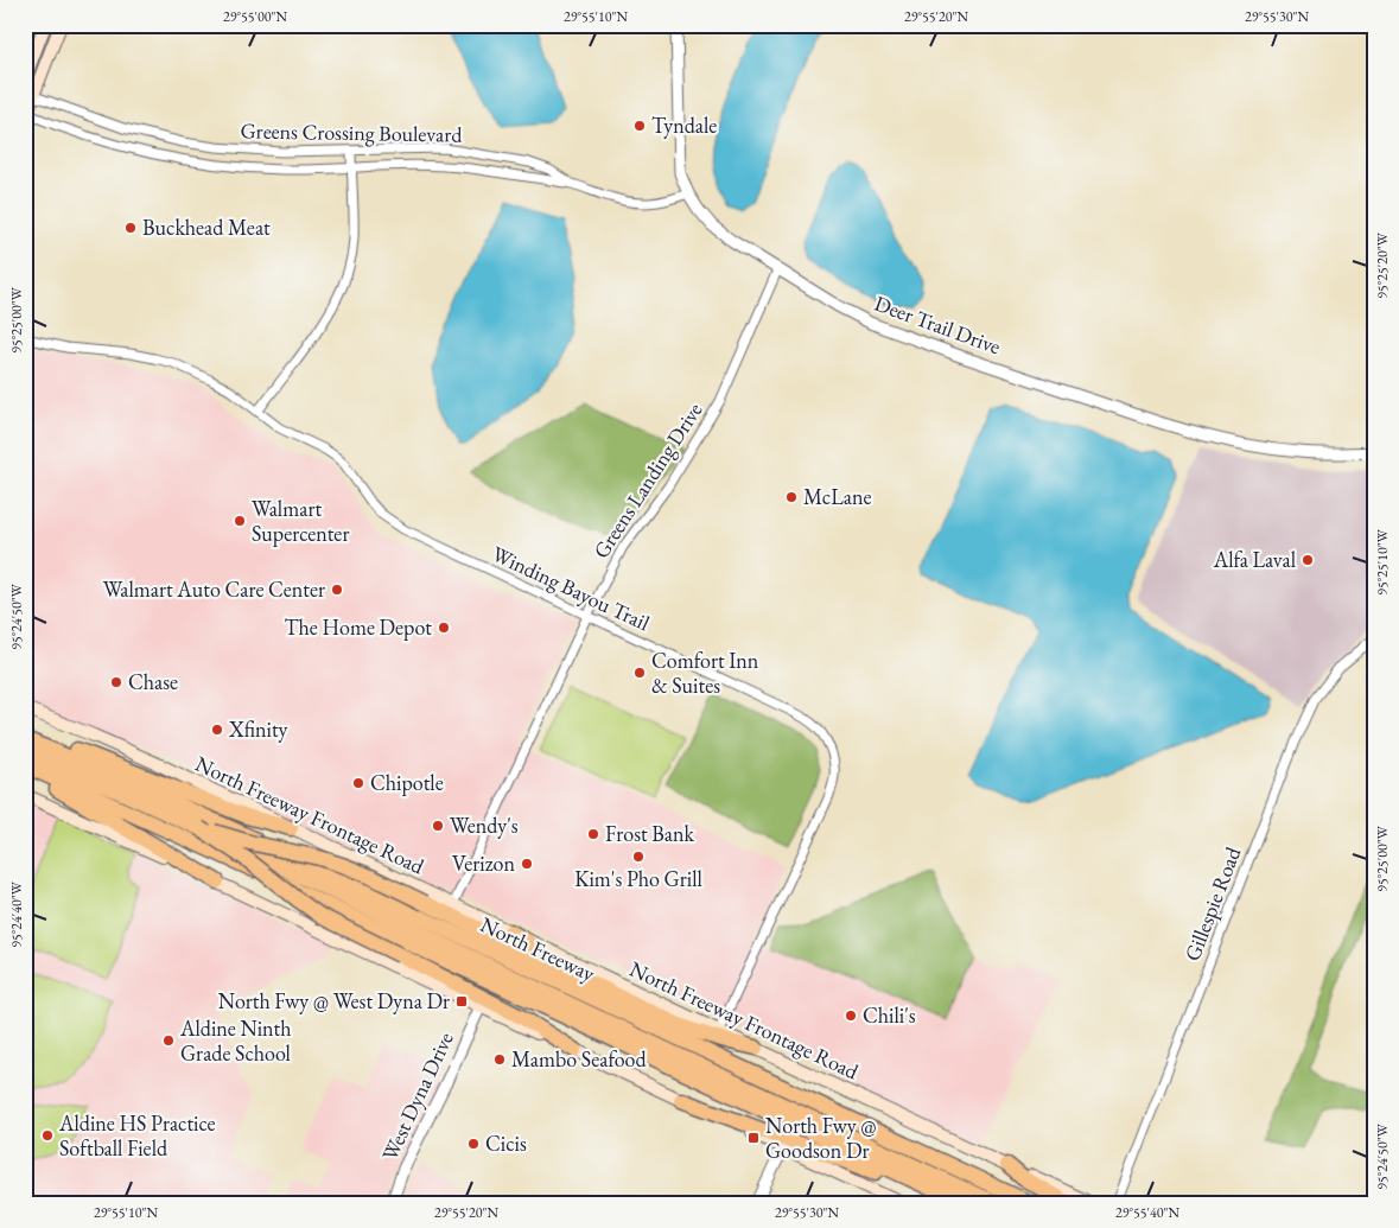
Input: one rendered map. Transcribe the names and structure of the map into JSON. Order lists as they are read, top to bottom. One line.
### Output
{"streets":{"highway":["North Freeway"],"main road":["North Freeway Frontage Road"],"street":["Greens Crossing Boulevard","Deer Trail Drive","Greens Landing Drive","Winding Bayou Trail","Gillespie Road","West Dyna Drive"]},"crossings":[["Greens Crossing Boulevard","Deer Trail Drive"],["Deer Trail Drive","Greens Landing Drive"],["Greens Landing Drive","Winding Bayou Trail"],["Greens Landing Drive","North Freeway Frontage Road"],["Winding Bayou Trail","North Freeway Frontage Road"]],"places":{"other":["Tyndale","Buckhead Meat","McLane","Walmart Supercenter","Alfa Laval","Walmart Auto Care Center","The Home Depot","Comfort Inn & Suites","Chase","Xfinity","Chipotle","Wendy's","Frost Bank","Kim's Pho Grill","Verizon","Chili's","Aldine Ninth Grade School","Mambo Seafood","Aldine HS Practice Softball Field","Cicis"],"transit":["North Fwy @ West Dyna Dr","North Fwy @ Goodson Dr"]},"coordinates":["29°55'00\"N","29°55'10\"N","29°55'20\"N","29°55'30\"N","95°25'20\"W","95°25'00\"W","95°25'10\"W","95°24'50\"W","95°24'40\"W","29°55'40\"N"]}
